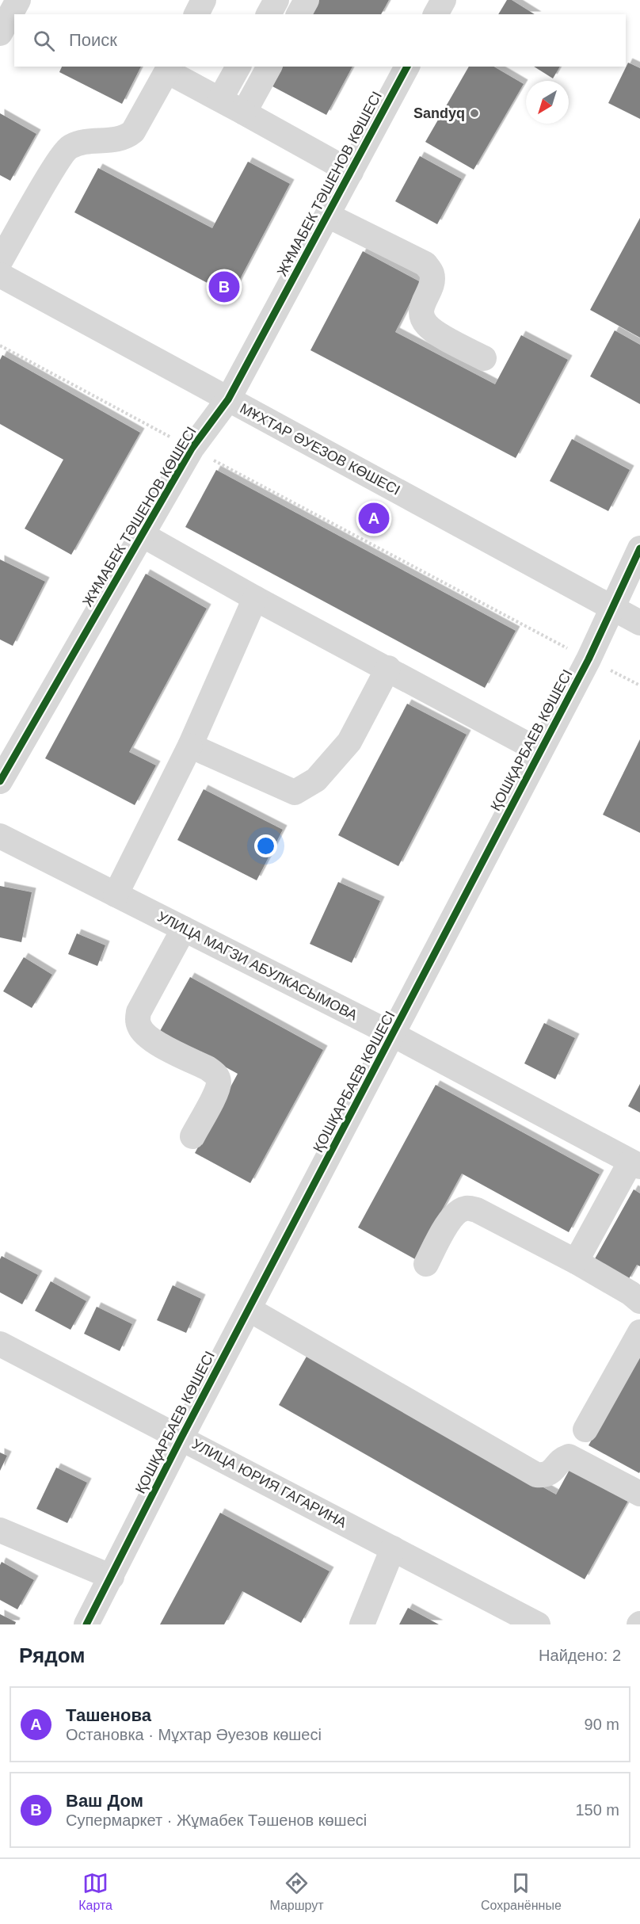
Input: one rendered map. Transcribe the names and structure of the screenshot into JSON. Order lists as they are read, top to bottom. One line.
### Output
{"streets":{"street":["ЖҰМАБЕК ТӘШЕНОВ КӨШЕСІ","МҰХТАР ӘУЕЗОВ КӨШЕСІ","ҚОШҚАРБАЕВ КӨШЕСІ","УЛИЦА МАГЗИ АБУЛКАСЫМОВА","УЛИЦА ЮРИЯ ГАГАРИНА"]},"crossings":[["ЖҰМАБЕК ТӘШЕНОВ КӨШЕСІ","МҰХТАР ӘУЕЗОВ КӨШЕСІ"],["МҰХТАР ӘУЕЗОВ КӨШЕСІ","ҚОШҚАРБАЕВ КӨШЕСІ"],["ҚОШҚАРБАЕВ КӨШЕСІ","УЛИЦА МАГЗИ АБУЛКАСЫМОВА"],["ҚОШҚАРБАЕВ КӨШЕСІ","УЛИЦА ЮРИЯ ГАГАРИНА"]],"places":["Sandyq"],"north":"bottom left","page":{"search":"Поиск","pins":["B","A"],"heading":["Рядом","Найдено: 2"],"list":[{"mark":"A","name":"Ташенова","note":"Остановка · Мұхтар Әуезов көшесі","value":"90 m"},{"mark":"B","name":"Ваш Дом","note":"Супермаркет · Жұмабек Тәшенов көшесі","value":"150 m"}],"nav":["Карта","Маршрут","Сохранённые"]}}
